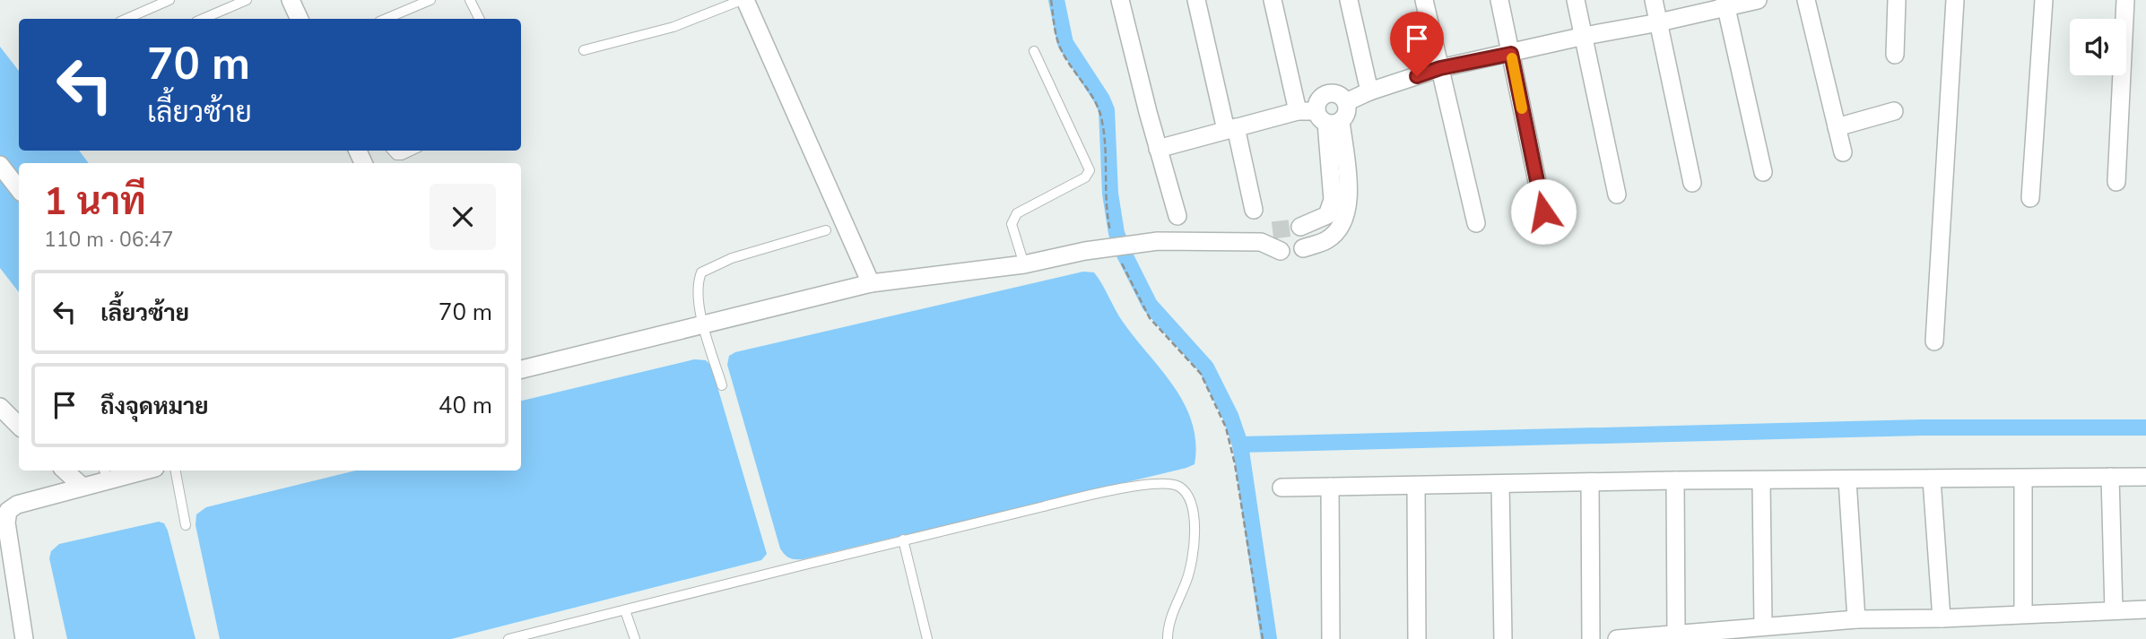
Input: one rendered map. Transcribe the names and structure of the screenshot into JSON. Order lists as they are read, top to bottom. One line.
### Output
{"page":{"turn":["70 m","เลี้ยวซ้าย"],"heading":["1 นาที","110 m · 06:47"],"list":[{"name":"เลี้ยวซ้าย","value":"70 m"},{"name":"ถึงจุดหมาย","value":"40 m"}]}}
